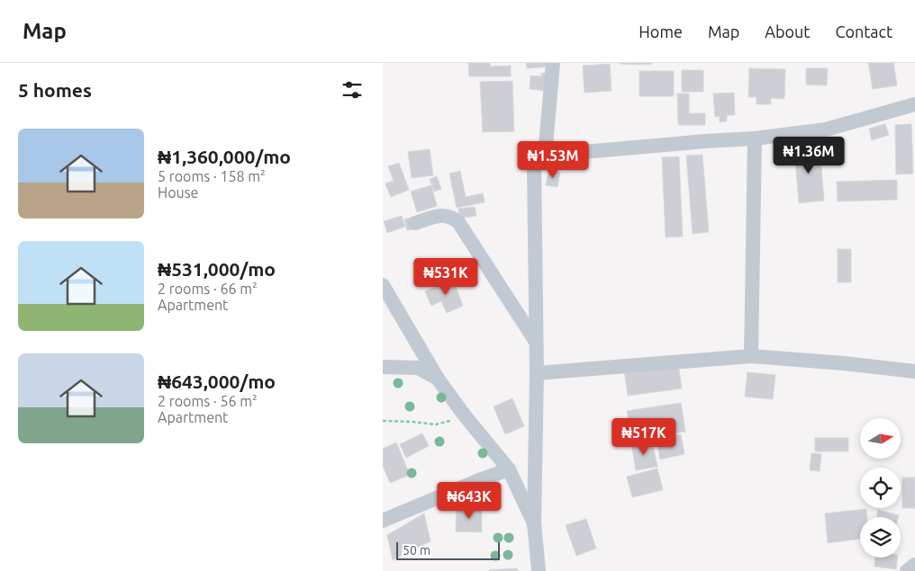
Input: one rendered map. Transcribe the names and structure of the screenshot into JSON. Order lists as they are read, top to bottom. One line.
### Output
{"scale_bar":"50 m","north":"right","page":{"header":"Map","nav":["Home","Map","About","Contact"],"heading":"5 homes","list":[{"name":"₦1,360,000/mo","note":"5 rooms · 158 m² · House"},{"name":"₦531,000/mo","note":"2 rooms · 66 m² · Apartment"},{"name":"₦643,000/mo","note":"2 rooms · 56 m² · Apartment"}],"price":["₦1.36M","₦1.53M","₦531K","₦517K","₦643K"],"scale":"50 m"}}
